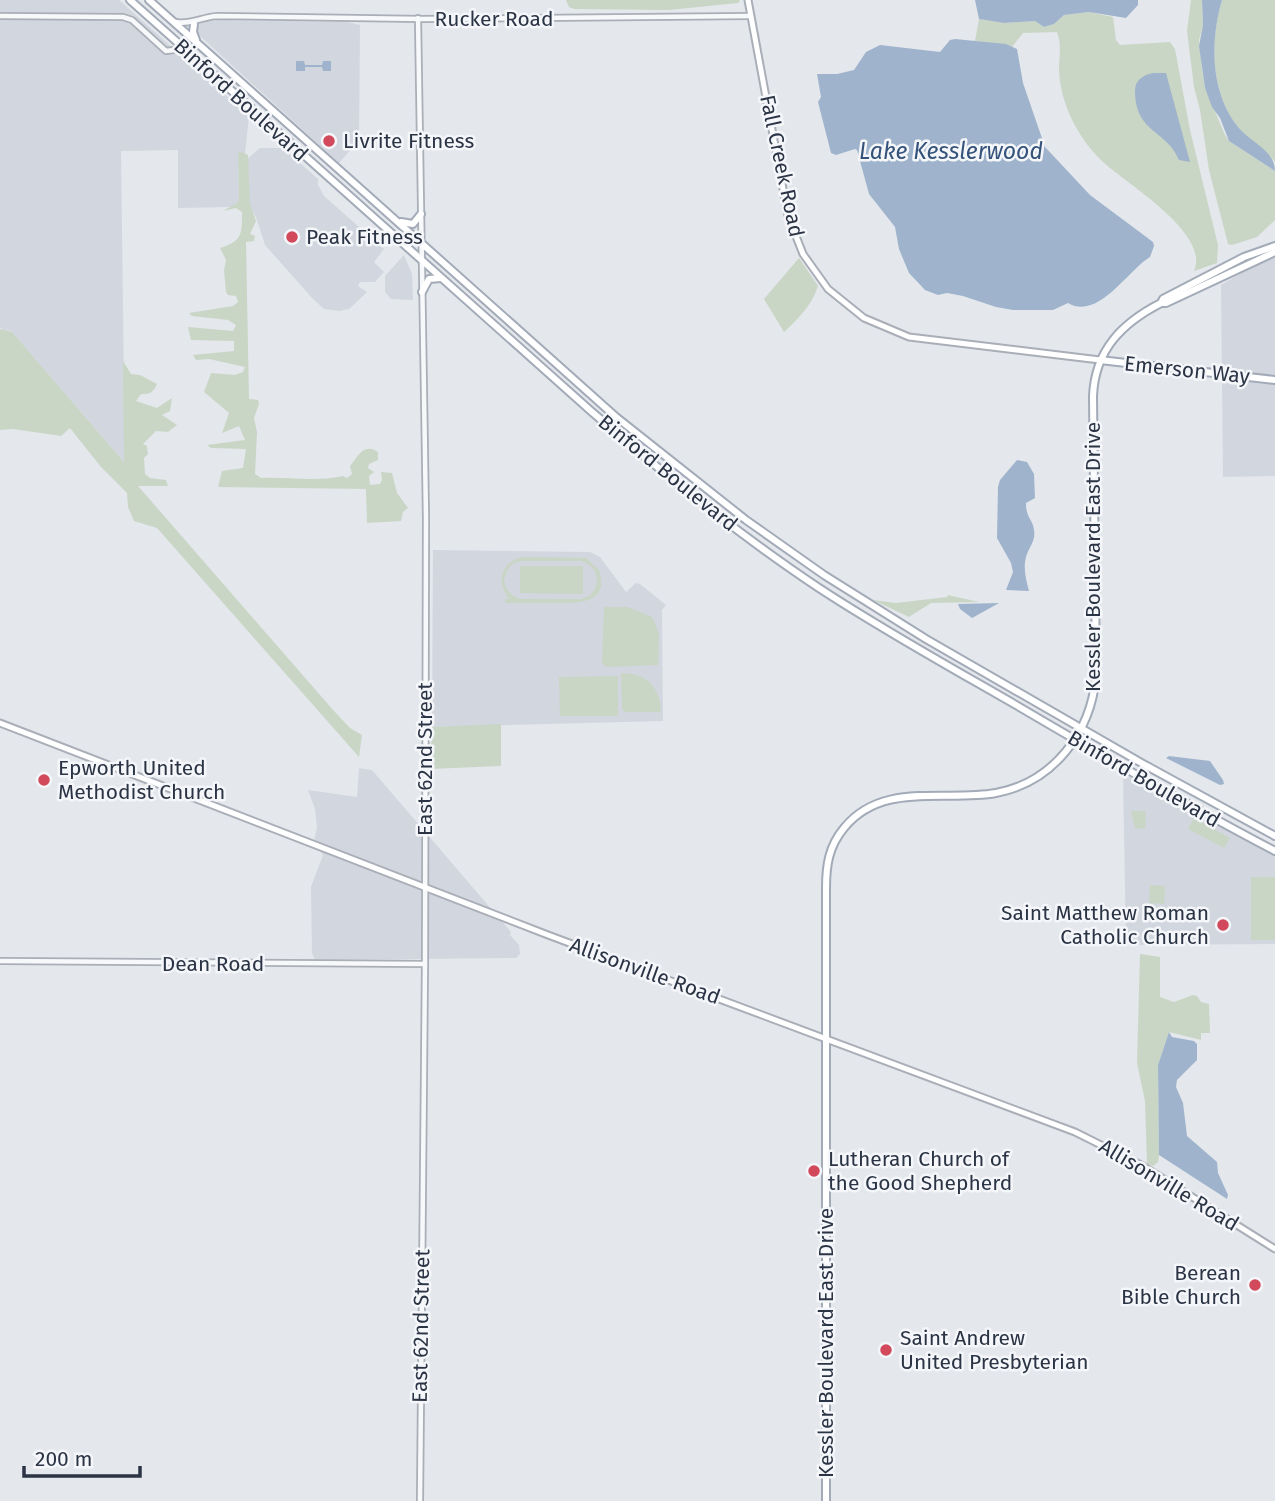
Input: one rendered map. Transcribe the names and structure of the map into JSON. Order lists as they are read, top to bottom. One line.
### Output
{"streets":{"main road":["Binford Boulevard","Fall Creek Road","Emerson Way","Kessler Boulevard East Drive","Allisonville Road"],"street":["Rucker Road","East 62nd Street","Dean Road"]},"crossings":[["Rucker Road","Binford Boulevard"],["Rucker Road","Fall Creek Road"],["Rucker Road","East 62nd Street"],["Binford Boulevard","Kessler Boulevard East Drive"],["Binford Boulevard","East 62nd Street"],["Fall Creek Road","Emerson Way"],["Fall Creek Road","Kessler Boulevard East Drive"],["Emerson Way","Kessler Boulevard East Drive"],["Kessler Boulevard East Drive","Allisonville Road"],["East 62nd Street","Dean Road"],["East 62nd Street","Allisonville Road"]],"water":["Lake Kesslerwood"],"places":["Livrite Fitness","Peak Fitness","Epworth United Methodist Church","Saint Matthew Roman Catholic Church","Lutheran Church of the Good Shepherd","Berean Bible Church","Saint Andrew United Presbyterian"],"scale_bar":"200 m"}
